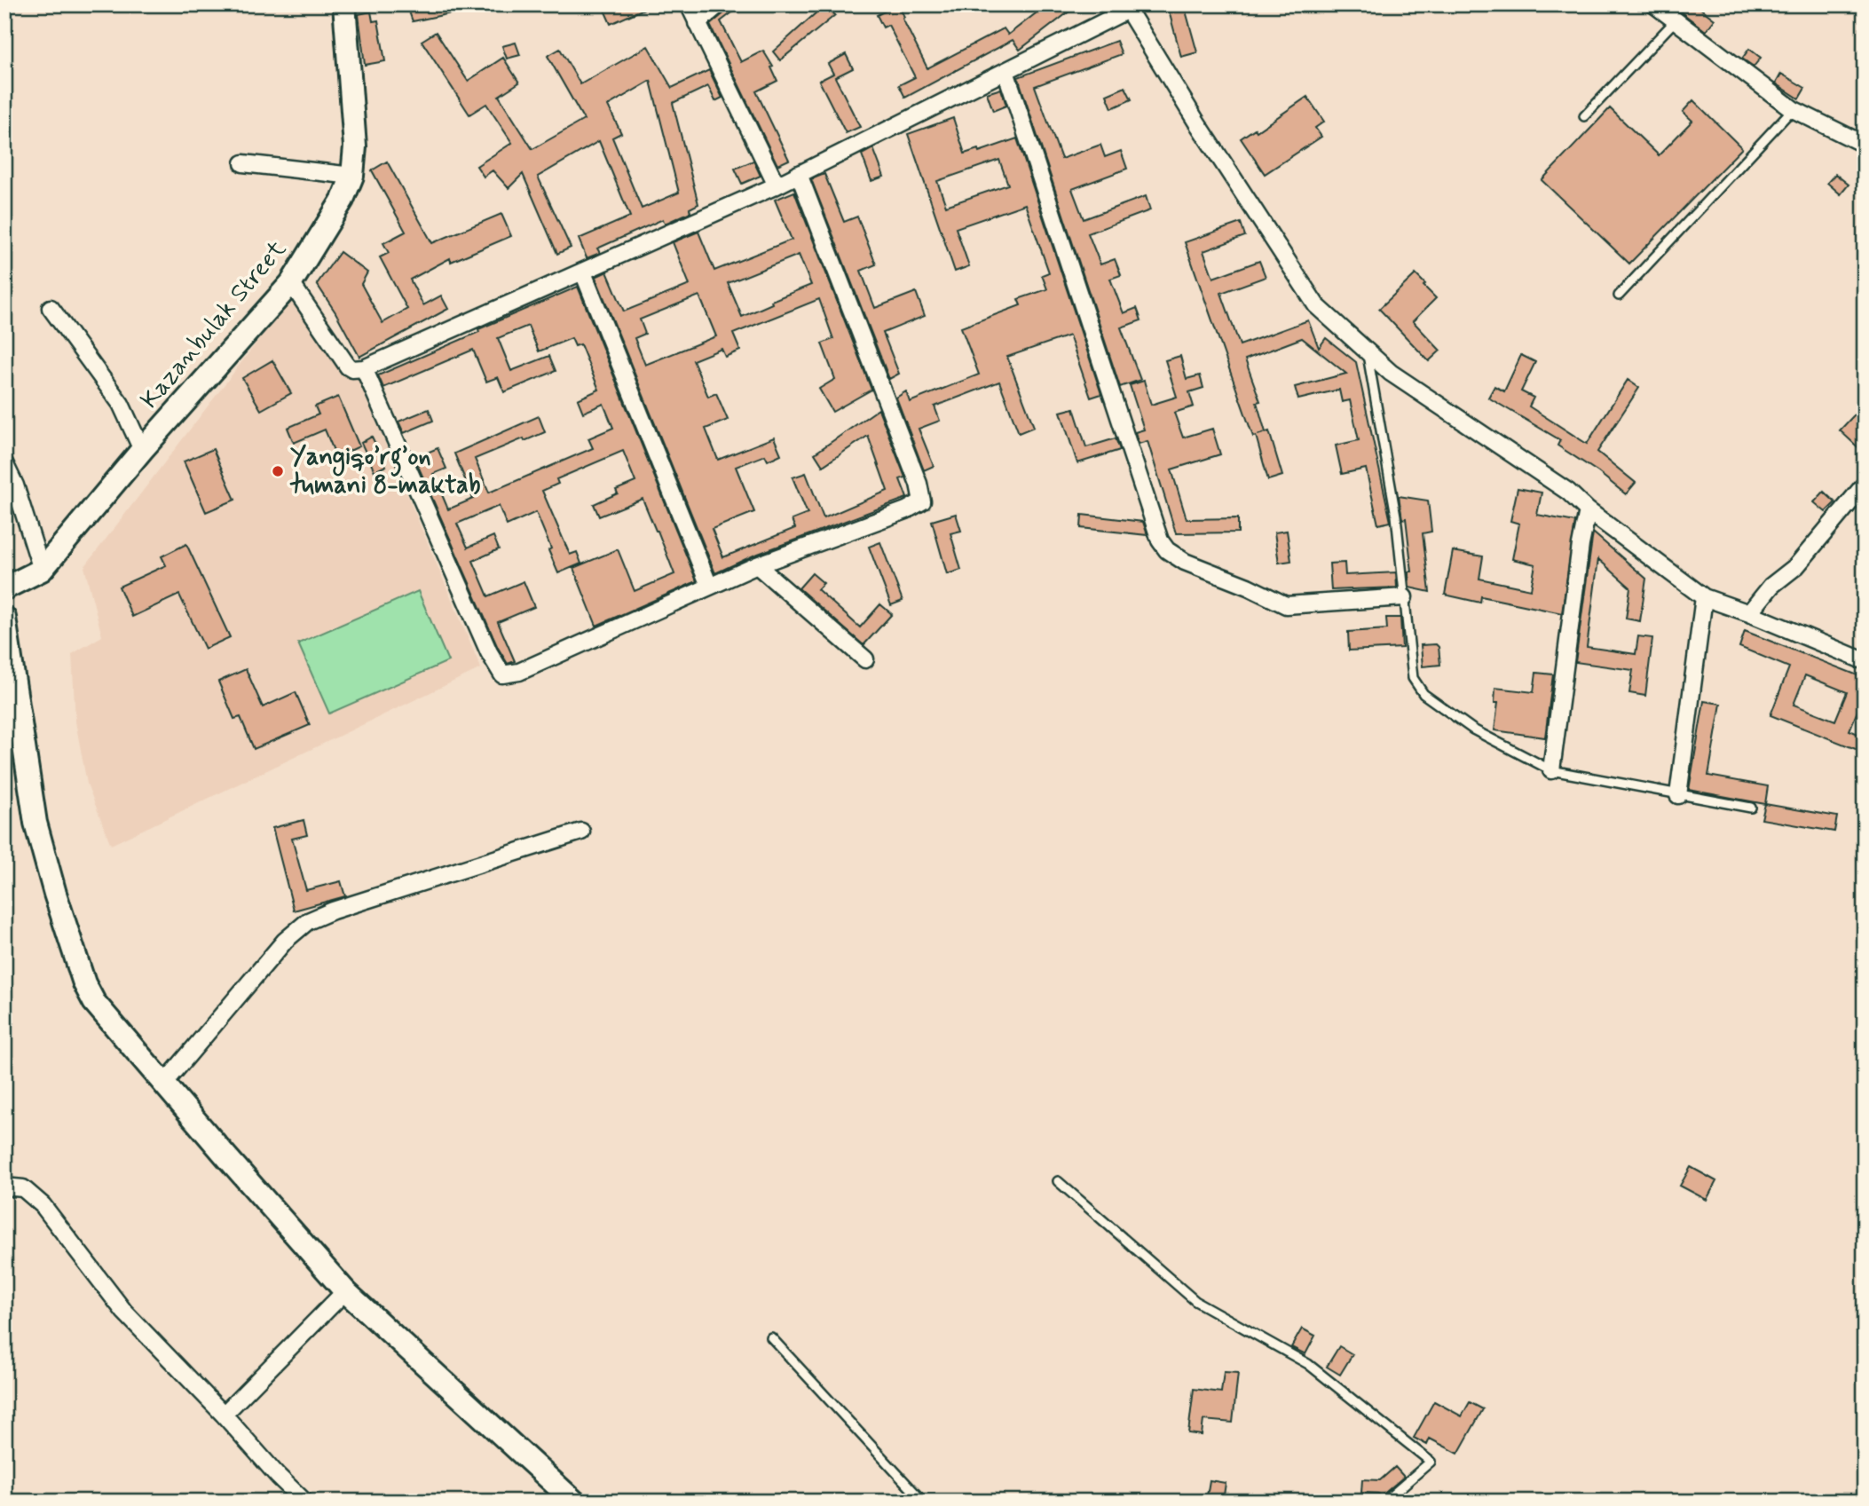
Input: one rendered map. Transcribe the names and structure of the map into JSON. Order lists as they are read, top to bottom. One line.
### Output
{"streets":{"street":["Kazanbulak Street"]},"places":["Yangiqo’rg’on tumani 8-maktab"]}
